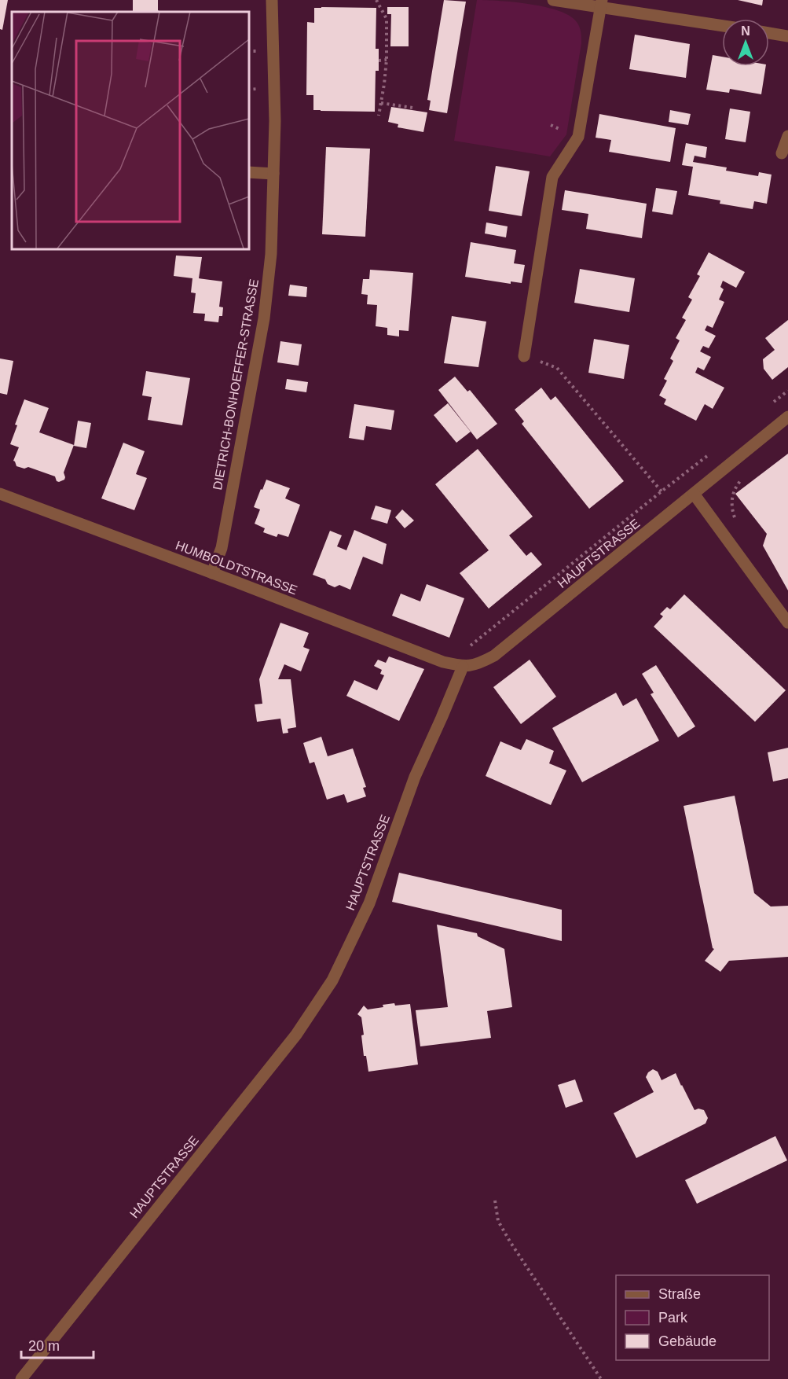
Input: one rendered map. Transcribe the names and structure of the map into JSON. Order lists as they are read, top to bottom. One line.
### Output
{"streets":{"street":["DIETRICH-BONHOEFFER-STRASSE","HAUPTSTRASSE","HUMBOLDTSTRASSE"]},"crossings":[["DIETRICH-BONHOEFFER-STRASSE","HUMBOLDTSTRASSE"],["HAUPTSTRASSE","HUMBOLDTSTRASSE"]],"legend":["Straße","Park","Gebäude"],"scale_bar":"20 m","north":"top"}
